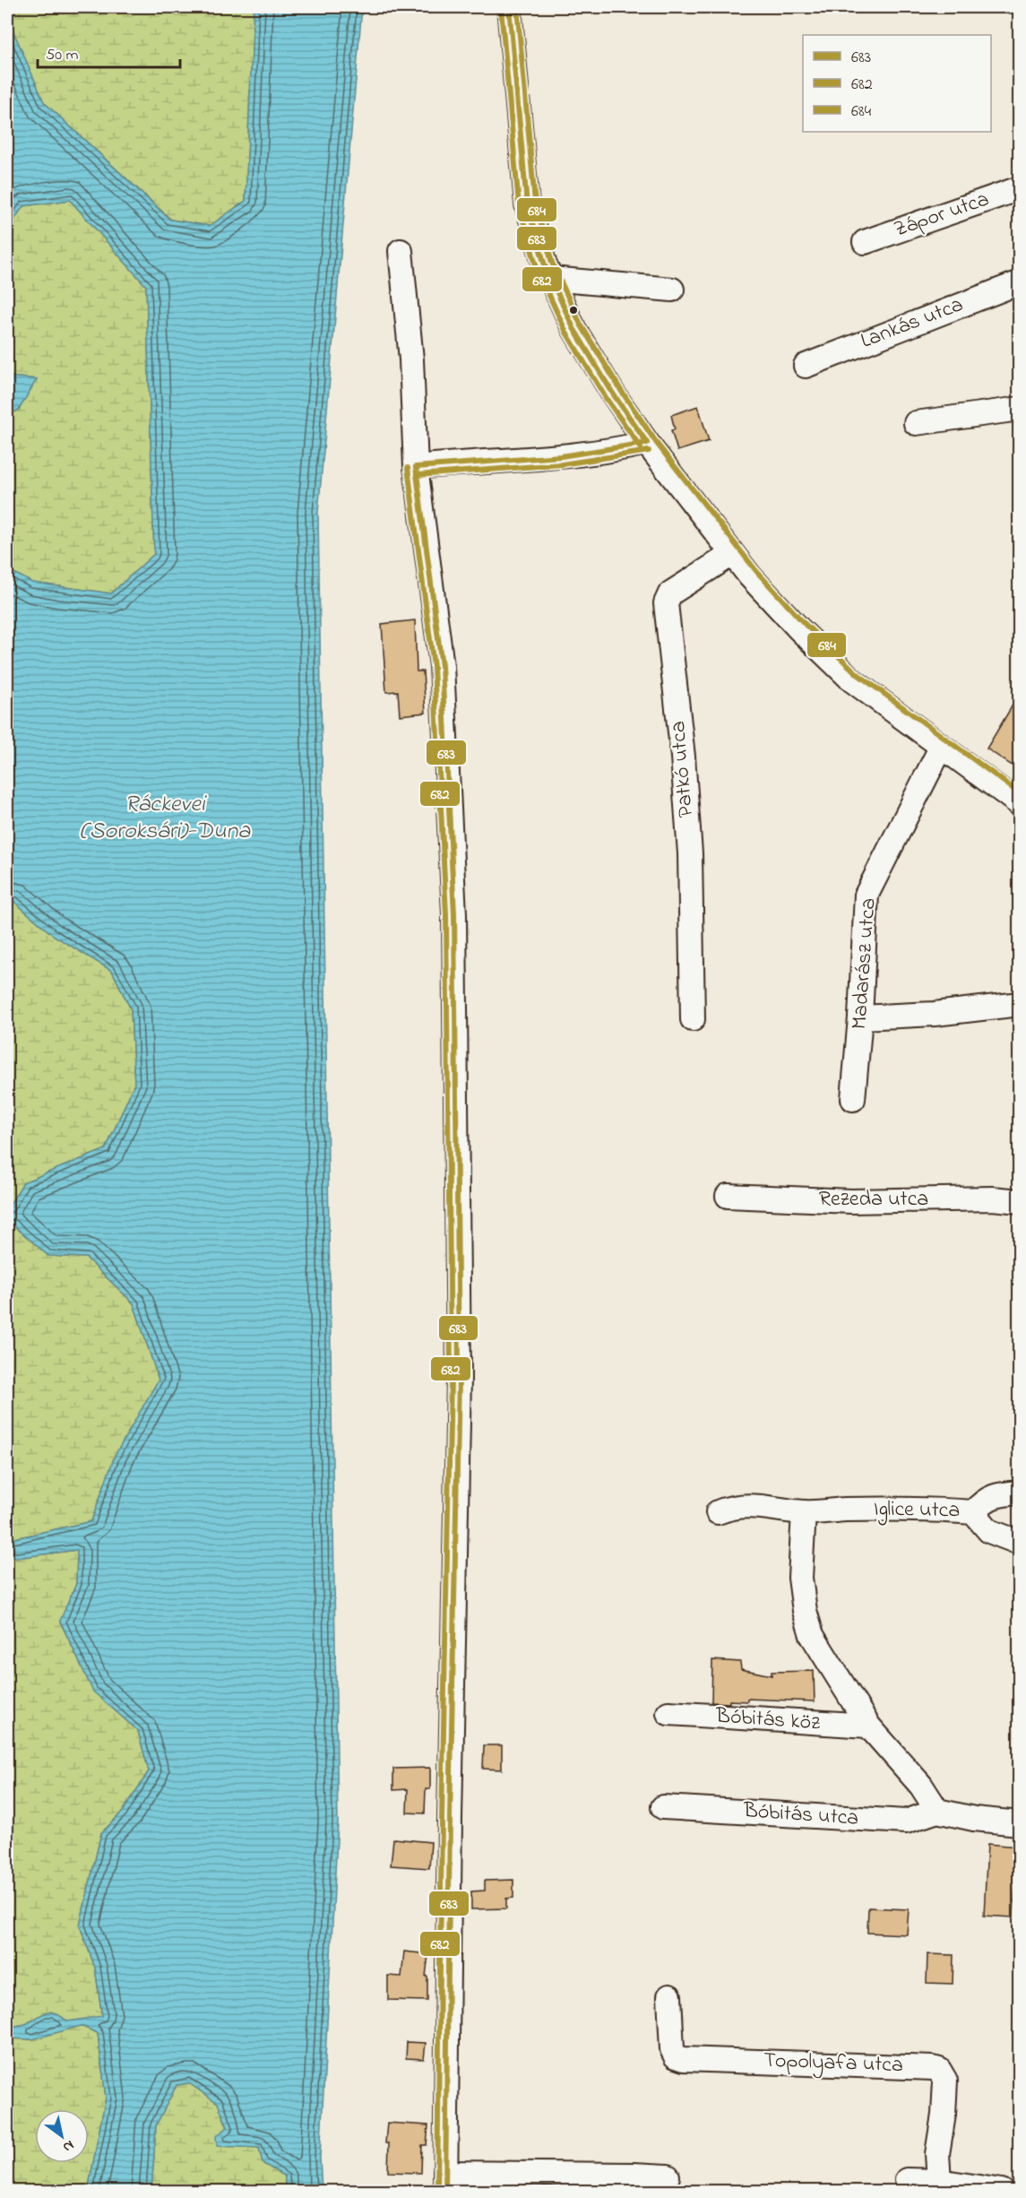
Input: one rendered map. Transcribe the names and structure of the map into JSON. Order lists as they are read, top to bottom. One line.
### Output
{"streets":{"street":["Zápor utca","Lankás utca","Patkó utca","Madarász utca","Rezeda utca","Iglice utca","Bóbitás köz","Bóbitás utca","Topolyafa utca"]},"crossings":[["Iglice utca","Bóbitás köz"],["Bóbitás köz","Bóbitás utca"]],"water":["Ráckevei (Soroksári)-Duna"],"lines":["transit line 683","transit line 684","transit line 682"],"legend":["683","682","684"],"scale_bar":"50 m","north":"bottom right"}
